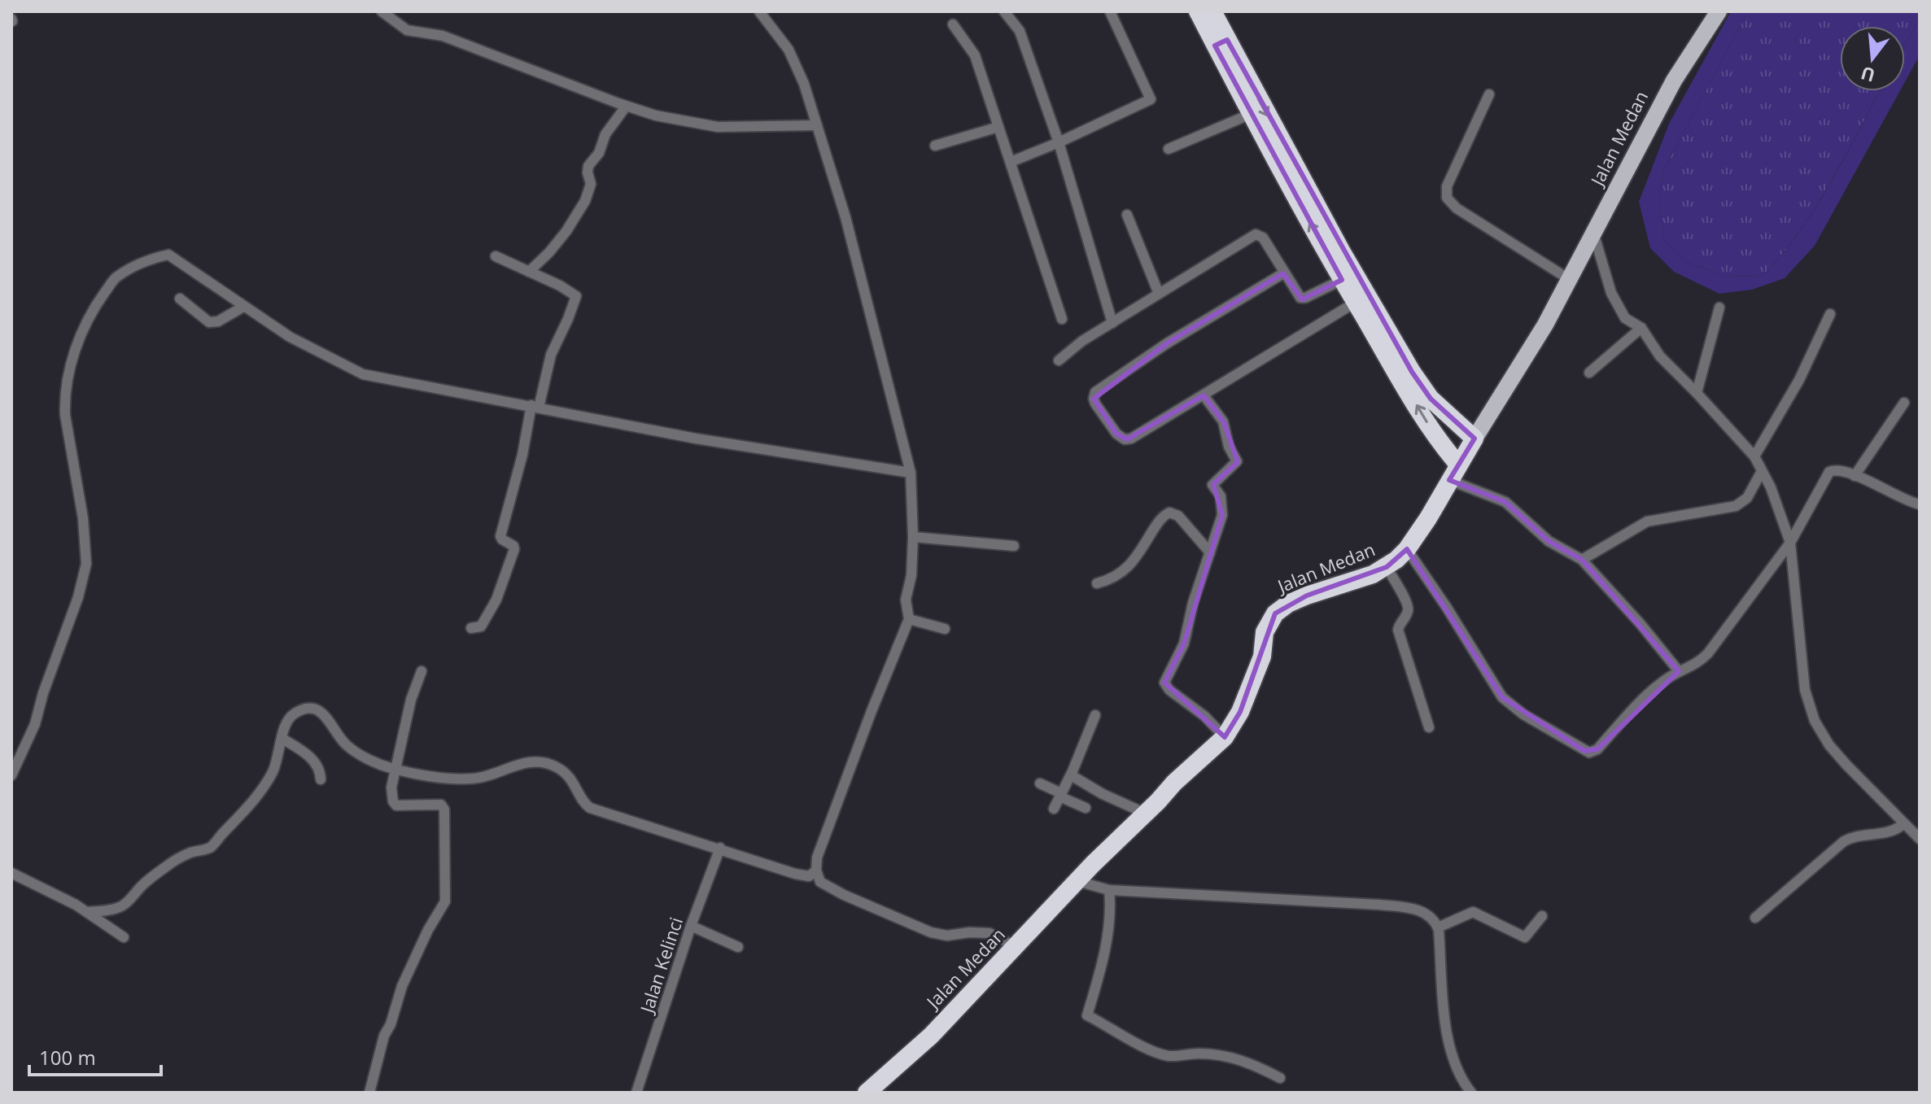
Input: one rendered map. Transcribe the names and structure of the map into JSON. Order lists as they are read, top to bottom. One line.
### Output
{"streets":{"highway":["Jalan Medan"],"street":["Jalan Kelinci"]},"scale_bar":"100 m","north":"bottom"}
